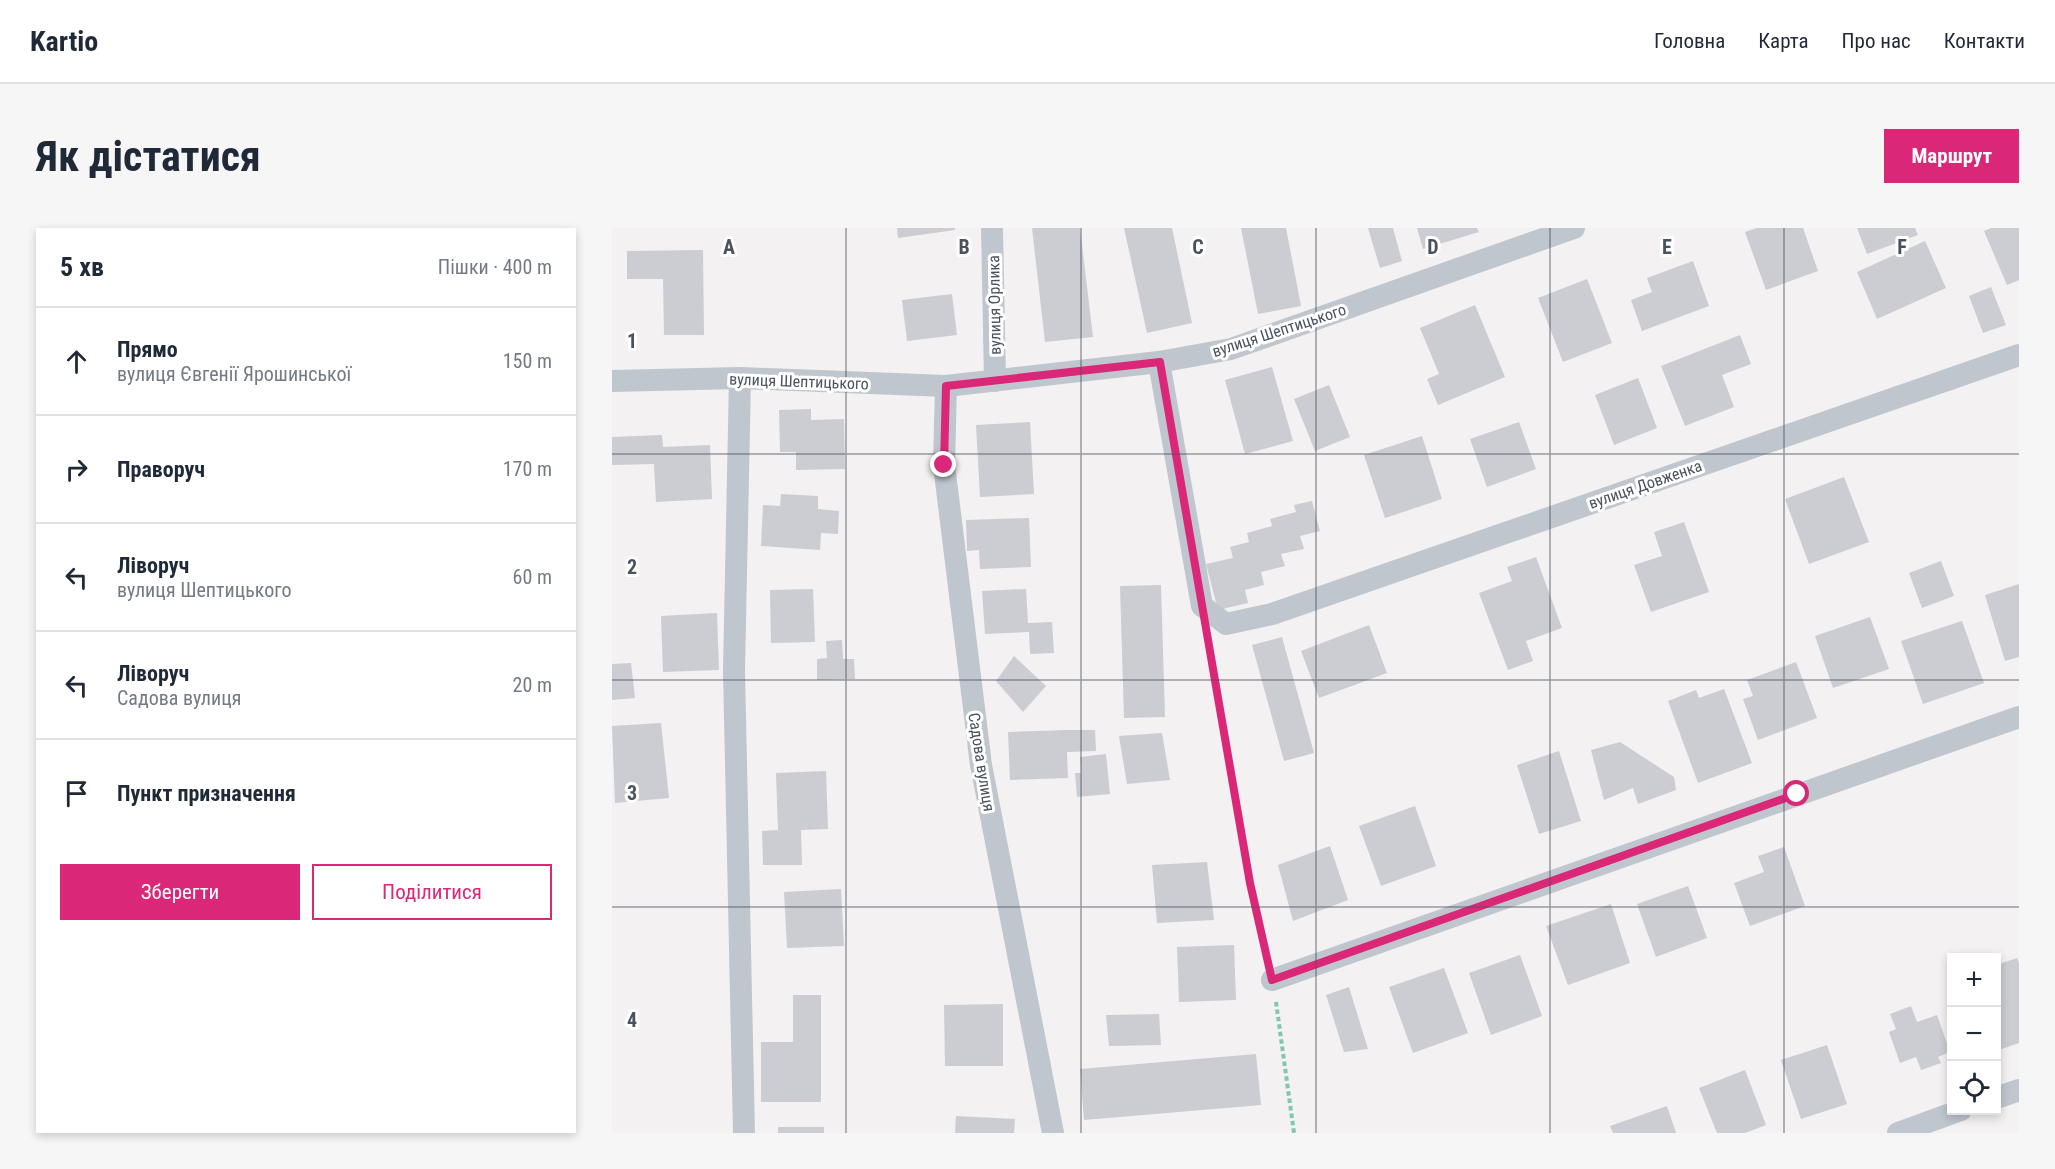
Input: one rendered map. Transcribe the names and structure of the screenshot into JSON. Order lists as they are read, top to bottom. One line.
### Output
{"streets":{"street":["вулиця Орлика","вулиця Шептицького","вулиця Довженка","Садова вулиця"]},"crossings":[["вулиця Орлика","вулиця Шептицького"],["вулиця Шептицького","Садова вулиця"]],"page":{"header":"Kartio","nav":["Головна","Карта","Про нас","Контакти"],"buttons":["Маршрут",["Зберегти","Поділитися"]],"title":"Як дістатися","heading":["5 хв","Пішки · 400 m"],"list":[["Прямо","вулиця Євгенії Ярошинської","150 m"],["Праворуч","170 m"],["Ліворуч","вулиця Шептицького","60 m"],["Ліворуч","Садова вулиця","20 m"],"Пункт призначення"],"map_buttons":["+","−"]},"grid":{"columns":["A","B","C","D","E","F"],"rows":["1","2","3","4"]}}
